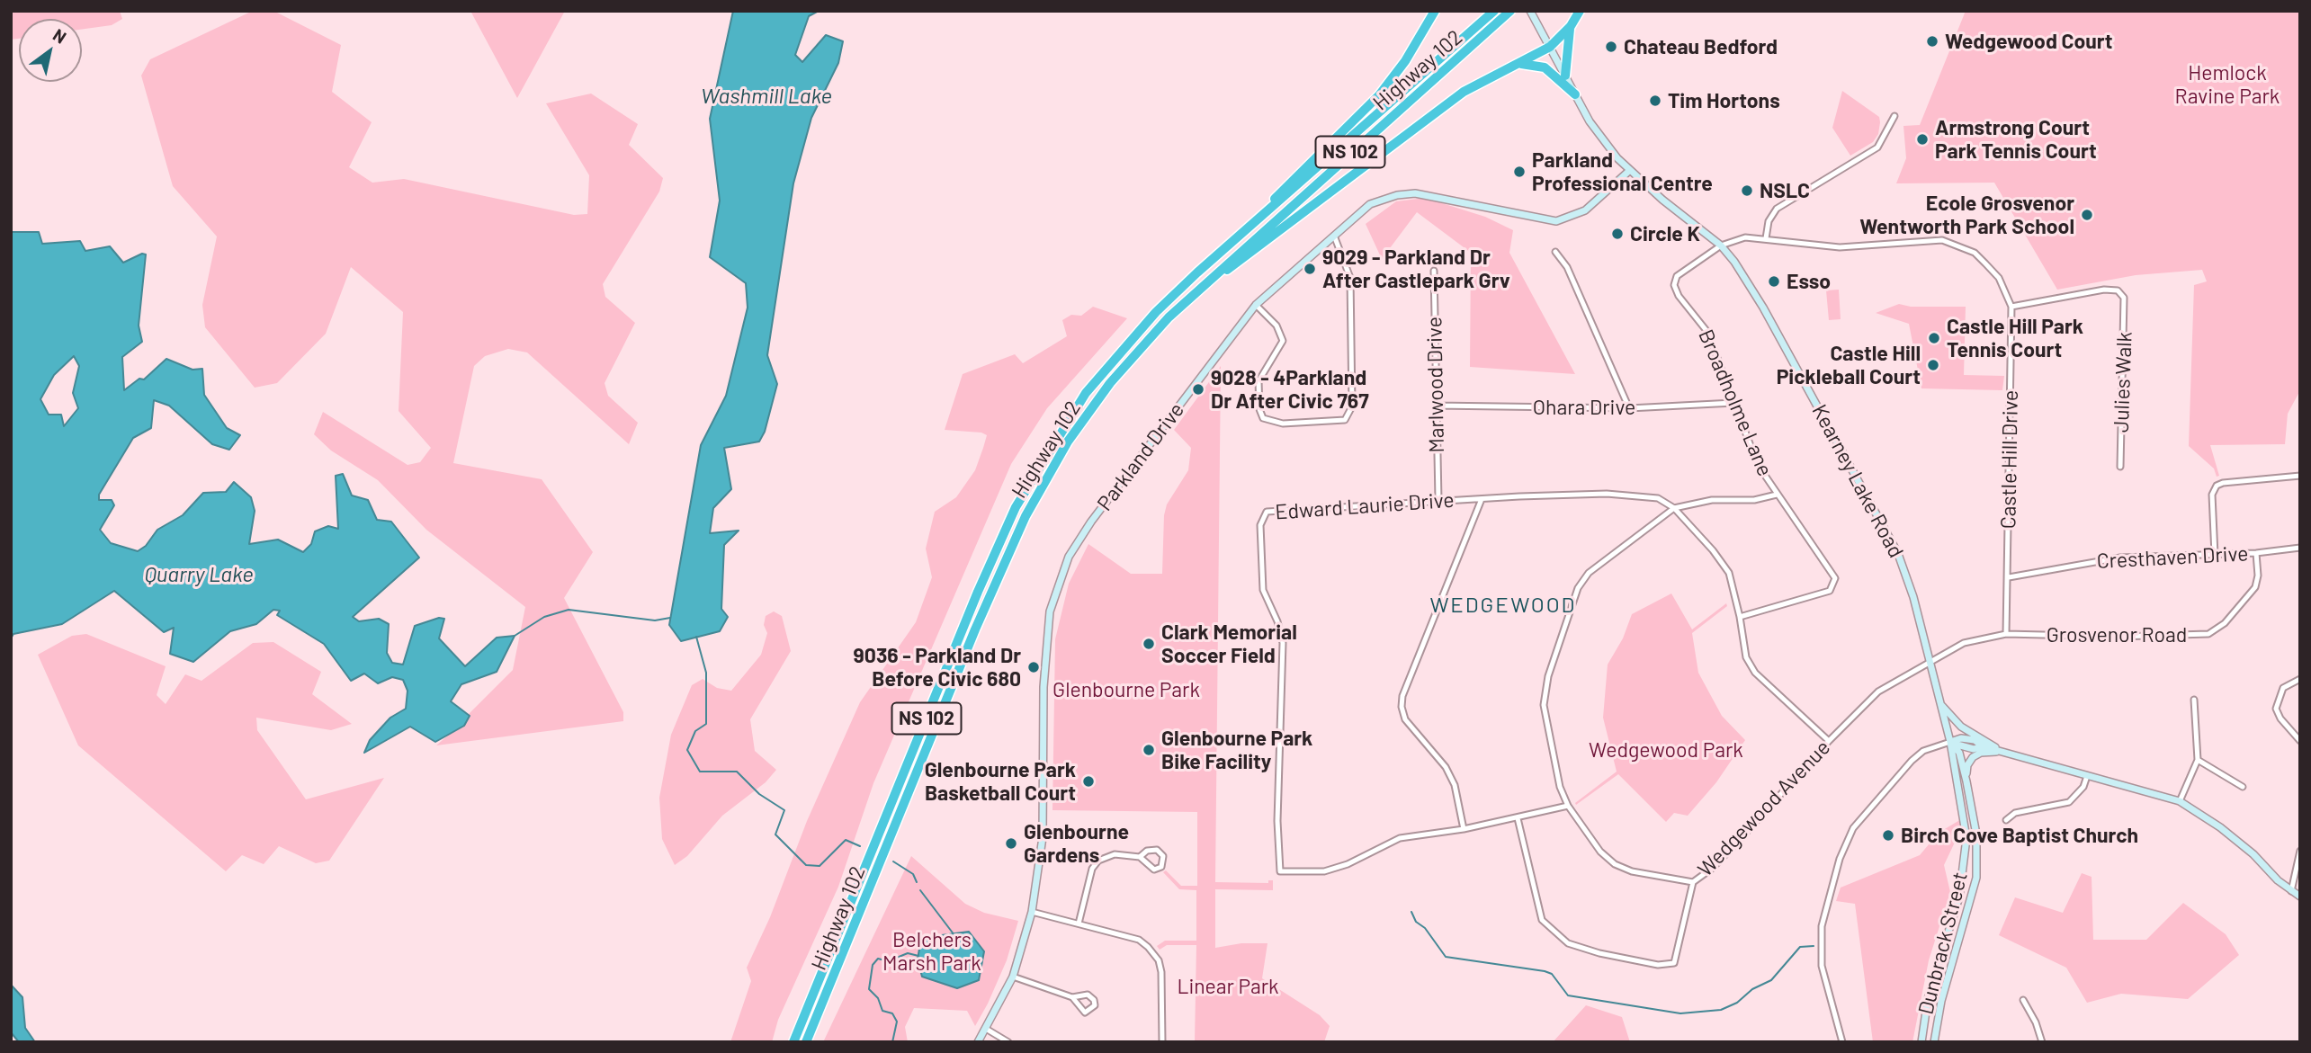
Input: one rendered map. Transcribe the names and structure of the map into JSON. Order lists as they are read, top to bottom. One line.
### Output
{"streets":{"highway":["Highway 102","NS 102"],"main road":["Parkland Drive","Kearney Lake Road","Dunbrack Street"],"street":["Julies Walk","Marlwood Drive","Broadholme Lane","Ohara Drive","Castle Hill Drive","Edward Laurie Drive","Cresthaven Drive","Grosvenor Road","Wedgewood Avenue"]},"crossings":[["Julies Walk","Castle Hill Drive"],["Marlwood Drive","Ohara Drive"],["Marlwood Drive","Edward Laurie Drive"],["Broadholme Lane","Ohara Drive"],["Broadholme Lane","Castle Hill Drive"],["Broadholme Lane","Kearney Lake Road"],["Broadholme Lane","Wedgewood Avenue"],["Parkland Drive","Kearney Lake Road"],["Castle Hill Drive","Kearney Lake Road"],["Castle Hill Drive","Cresthaven Drive"],["Castle Hill Drive","Grosvenor Road"],["Kearney Lake Road","Grosvenor Road"],["Kearney Lake Road","Wedgewood Avenue"],["Kearney Lake Road","Dunbrack Street"],["Edward Laurie Drive","Wedgewood Avenue"],["Cresthaven Drive","Grosvenor Road"],["Grosvenor Road","Wedgewood Avenue"]],"districts":["WEDGEWOOD"],"water":["Washmill Lake","Quarry Lake"],"parks":["Hemlock Ravine Park","Glenbourne Park","Wedgewood Park","Belchers Marsh Park","Linear Park"],"places":["Wedgewood Court","Chateau Bedford","Tim Hortons","Armstrong Court Park Tennis Court","Parkland Professional Centre","NSLC","Ecole Grosvenor Wentworth Park School","Circle K","9029 - Parkland Dr After Castlepark Grv","Esso","Castle Hill Park Tennis Court","Castle Hill Pickleball Court","9028 - 4Parkland Dr After Civic 767","Clark Memorial Soccer Field","9036 - Parkland Dr Before Civic 680","Glenbourne Park Bike Facility","Glenbourne Park Basketball Court","Birch Cove Baptist Church","Glenbourne Gardens"],"north":"top right"}
